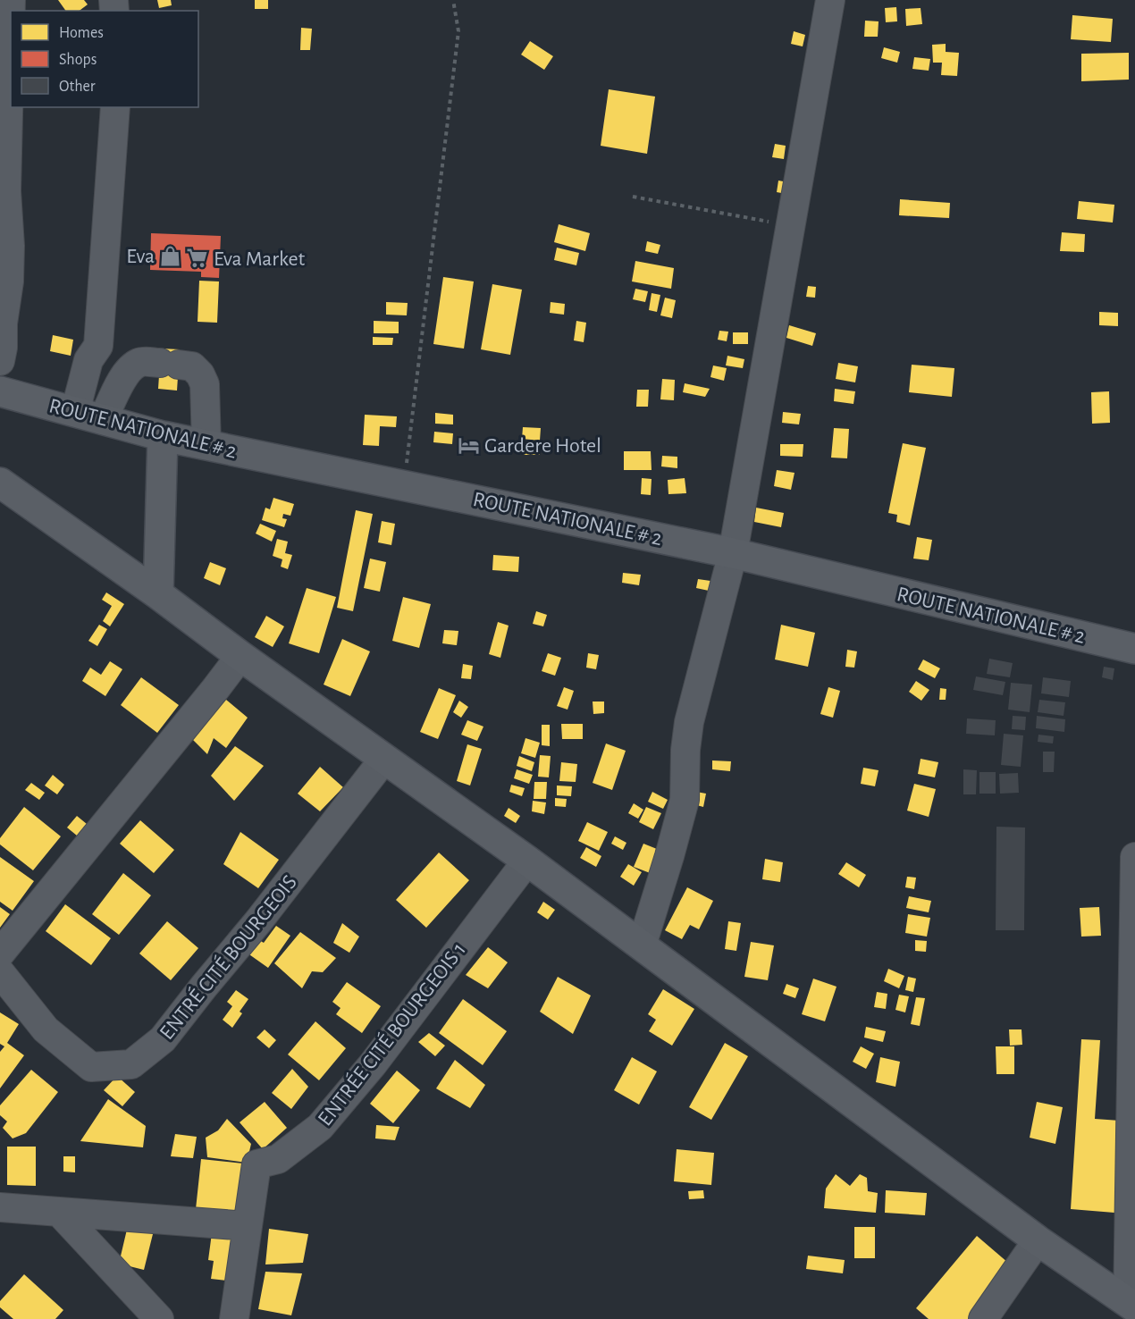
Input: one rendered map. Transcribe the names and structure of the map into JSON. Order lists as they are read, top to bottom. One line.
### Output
{"streets":{"main road":["ROUTE NATIONALE # 2"],"street":["ENTRÉ CITÉ BOURGEOIS","ENTRÉE CITÉ BOURGEOIS 1"]},"places":{"shop":["Eva"],"supermarket":["Eva Market"],"hotel":["Gardere Hotel"]},"legend":["Homes","Shops","Other"]}
